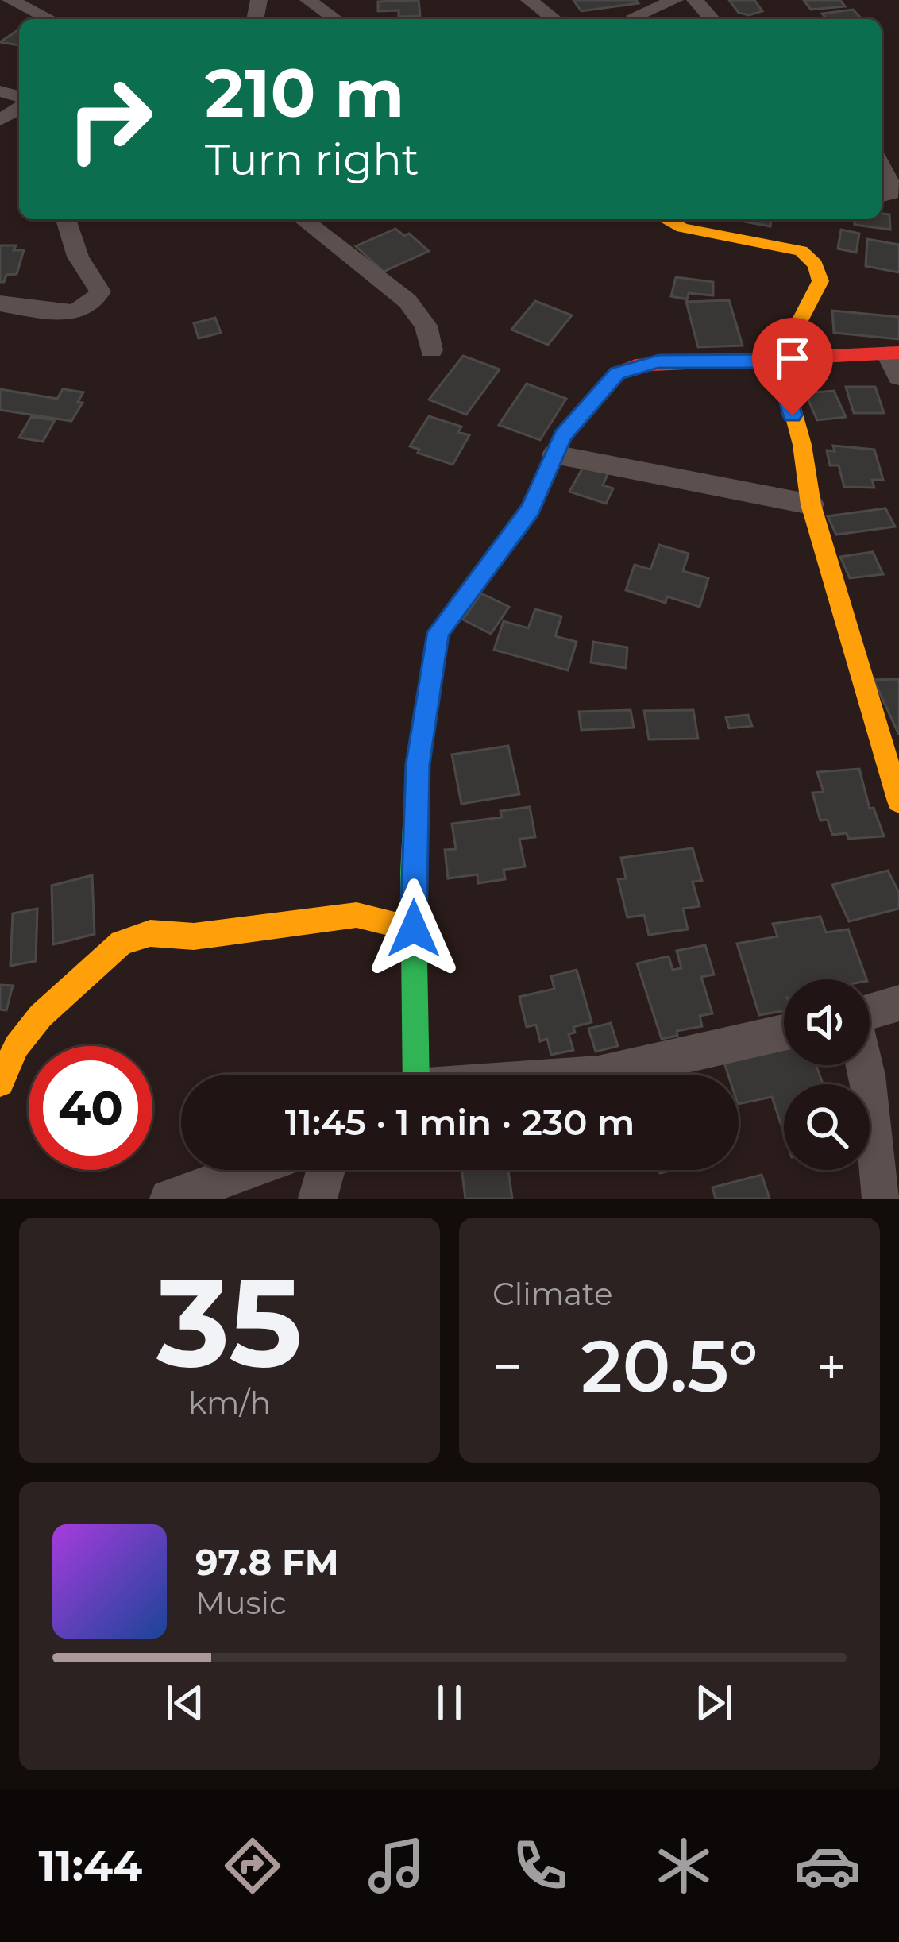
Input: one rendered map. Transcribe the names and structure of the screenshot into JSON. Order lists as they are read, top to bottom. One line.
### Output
{"page":{"turn":["210 m","Turn right"],"limit":"40","trip":"11:45 · 1 min · 230 m","tile":[["35","km/h"],"Climate"],"heat":["−","20.5°","+"],"song":["97.8 FM","Music"],"tabs":"11:44"}}
